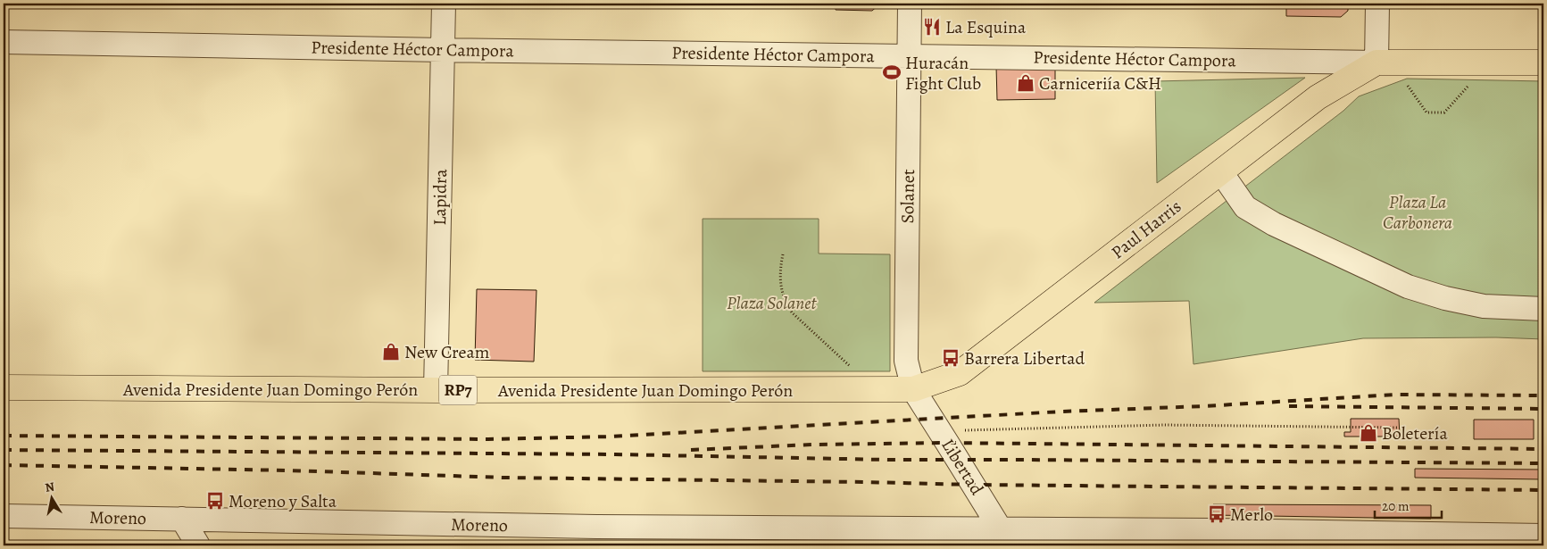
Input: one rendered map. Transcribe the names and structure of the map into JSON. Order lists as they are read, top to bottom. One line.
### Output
{"streets":{"main road":["Presidente Héctor Campora","Paul Harris","Avenida Presidente Juan Domingo Perón","RP7"],"street":["Solanet","Lapidra","Libertad","Moreno"]},"crossings":[["Presidente Héctor Campora","Solanet"],["Presidente Héctor Campora","Lapidra"],["Presidente Héctor Campora","Paul Harris"],["Solanet","Paul Harris"],["Solanet","Avenida Presidente Juan Domingo Perón"],["Solanet","Libertad"],["Lapidra","Avenida Presidente Juan Domingo Perón"],["Paul Harris","Avenida Presidente Juan Domingo Perón"],["Paul Harris","Libertad"],["Avenida Presidente Juan Domingo Perón","Libertad"],["Libertad","Moreno"]],"parks":["Plaza La Carbonera","Plaza Solanet"],"places":{"restaurant":["La Esquina"],"sports":["Huracán Fight Club"],"shop":["Carniceriía C&H","New Cream","Boletería"],"bus stop":["Barrera Libertad","Moreno y Salta","Merlo"]},"scale_bar":"20 m","north":"top"}
